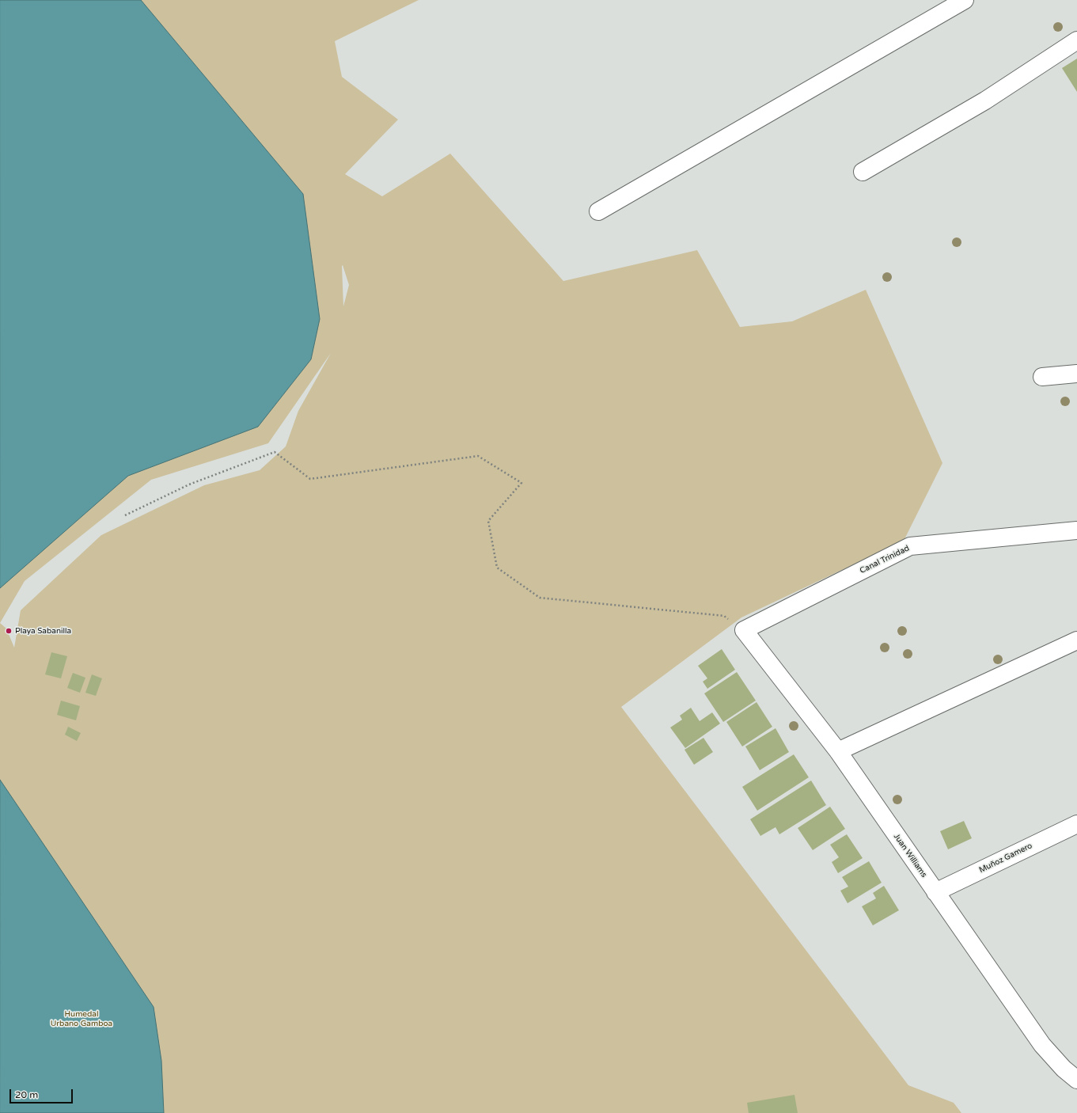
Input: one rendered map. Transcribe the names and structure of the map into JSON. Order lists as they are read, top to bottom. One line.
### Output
{"streets":{"street":["Canal Trinidad","Juan Williams","Muñoz Gamero"]},"crossings":[["Canal Trinidad","Juan Williams"],["Juan Williams","Muñoz Gamero"]],"parks":["Humedal Urbano Gamboa"],"places":["Playa Sabanilla"],"scale_bar":"20 m"}
